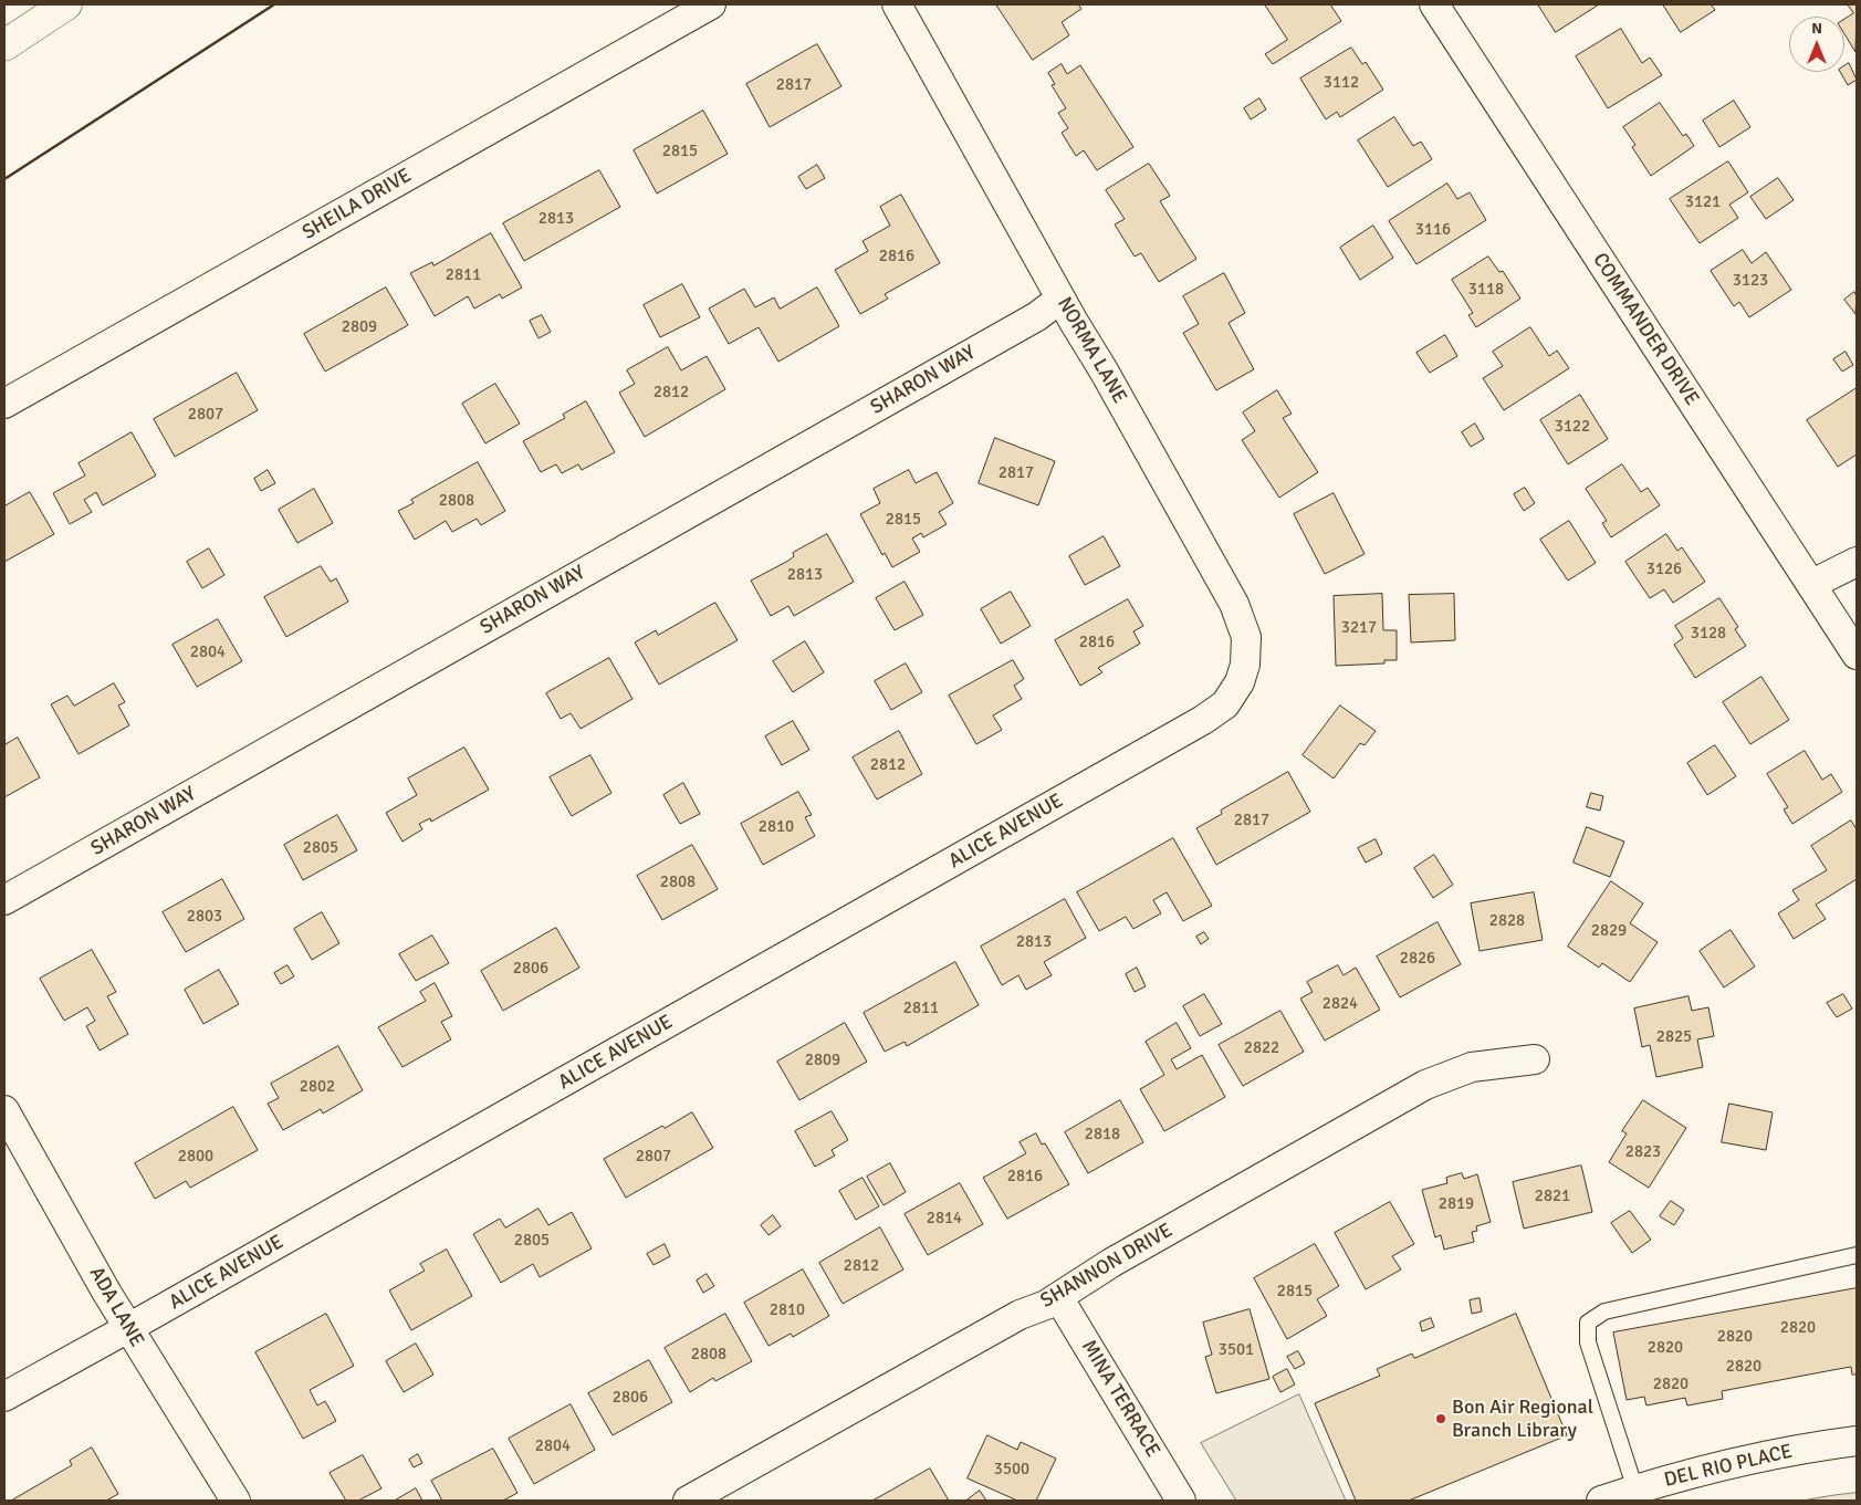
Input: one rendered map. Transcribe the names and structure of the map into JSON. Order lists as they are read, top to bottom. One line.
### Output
{"streets":{"street":["SHEILA DRIVE","COMMANDER DRIVE","NORMA LANE","SHARON WAY","ALICE AVENUE","SHANNON DRIVE","ADA LANE","MINA TERRACE","DEL RIO PLACE"]},"crossings":[["NORMA LANE","SHARON WAY"],["NORMA LANE","ALICE AVENUE"],["ALICE AVENUE","ADA LANE"],["SHANNON DRIVE","MINA TERRACE"]],"places":["Bon Air Regional Branch Library"],"house_numbers":["3112","2817","2815","3121","2813","3116","2816","2811","3123","3118","2809","2812","2807","3122","2817","2808","2815","3126","2813","3217","3128","2816","2804","2812","2817","2810","2805","2808","2803","2828","2829","2813","2826","2806","2824","2811","2825","2822","2809","2802","2818","2823","2800","2807","2816","2821","2819","2814","2805","2812","2815","2810","2820","2820","2820","3501","2808","2820","2820","2806","2804","3500"],"north":"top"}
